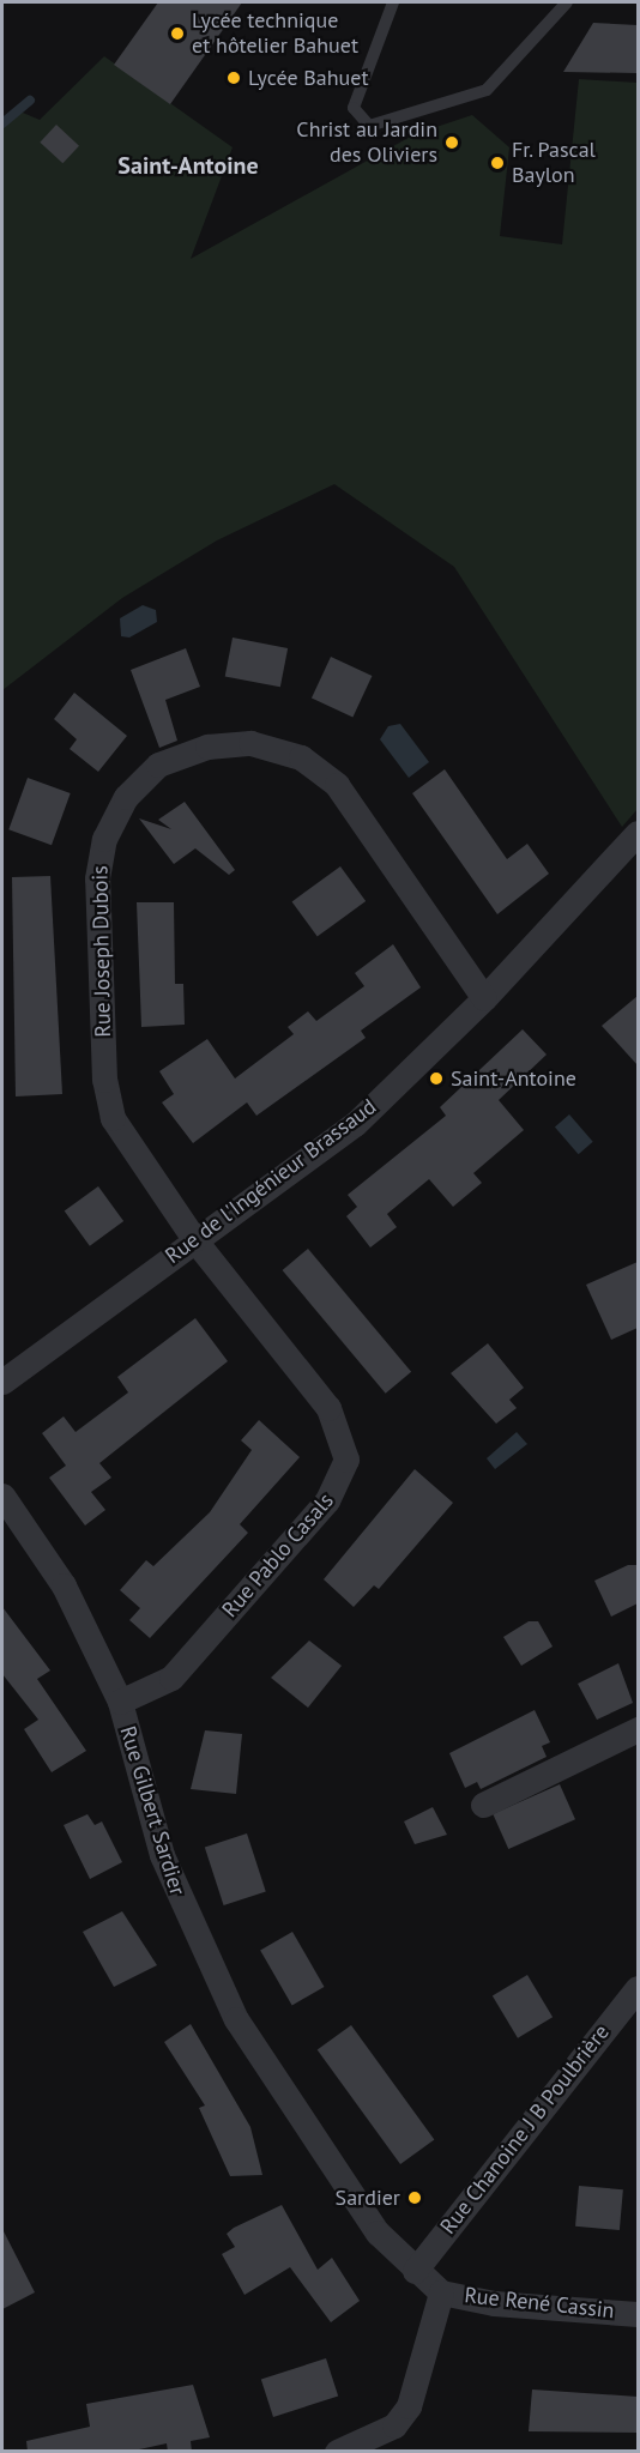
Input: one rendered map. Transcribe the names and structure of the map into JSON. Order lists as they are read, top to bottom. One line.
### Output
{"streets":{"street":["Rue Joseph Dubois","Rue de l'Ingénieur Brassaud","Rue Pablo Casals","Rue Gilbert Sardier","Rue Chanoine J B Poulbrière","Rue René Cassin"]},"crossings":[["Rue Joseph Dubois","Rue de l'Ingénieur Brassaud"],["Rue Joseph Dubois","Rue Pablo Casals"],["Rue de l'Ingénieur Brassaud","Rue Pablo Casals"],["Rue Pablo Casals","Rue Gilbert Sardier"],["Rue Gilbert Sardier","Rue Chanoine J B Poulbrière"],["Rue Gilbert Sardier","Rue René Cassin"]],"districts":["Saint-Antoine"],"places":["Lycée technique et hôtelier Bahuet","Lycée Bahuet","Christ au Jardin des Oliviers","Fr. Pascal Baylon","Saint-Antoine","Sardier"]}
